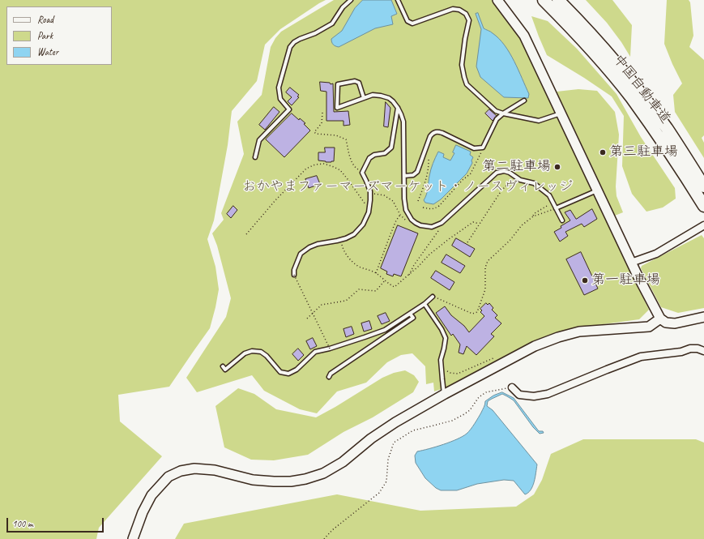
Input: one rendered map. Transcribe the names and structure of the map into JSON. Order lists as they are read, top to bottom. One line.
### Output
{"streets":{"highway":["中国自動車道"]},"parks":["おかやまファーマーズマーケット・ノースヴィレッジ"],"places":["第三駐車場","第二駐車場","第一駐車場"],"legend":["Road","Park","Water"],"scale_bar":"100 m"}
